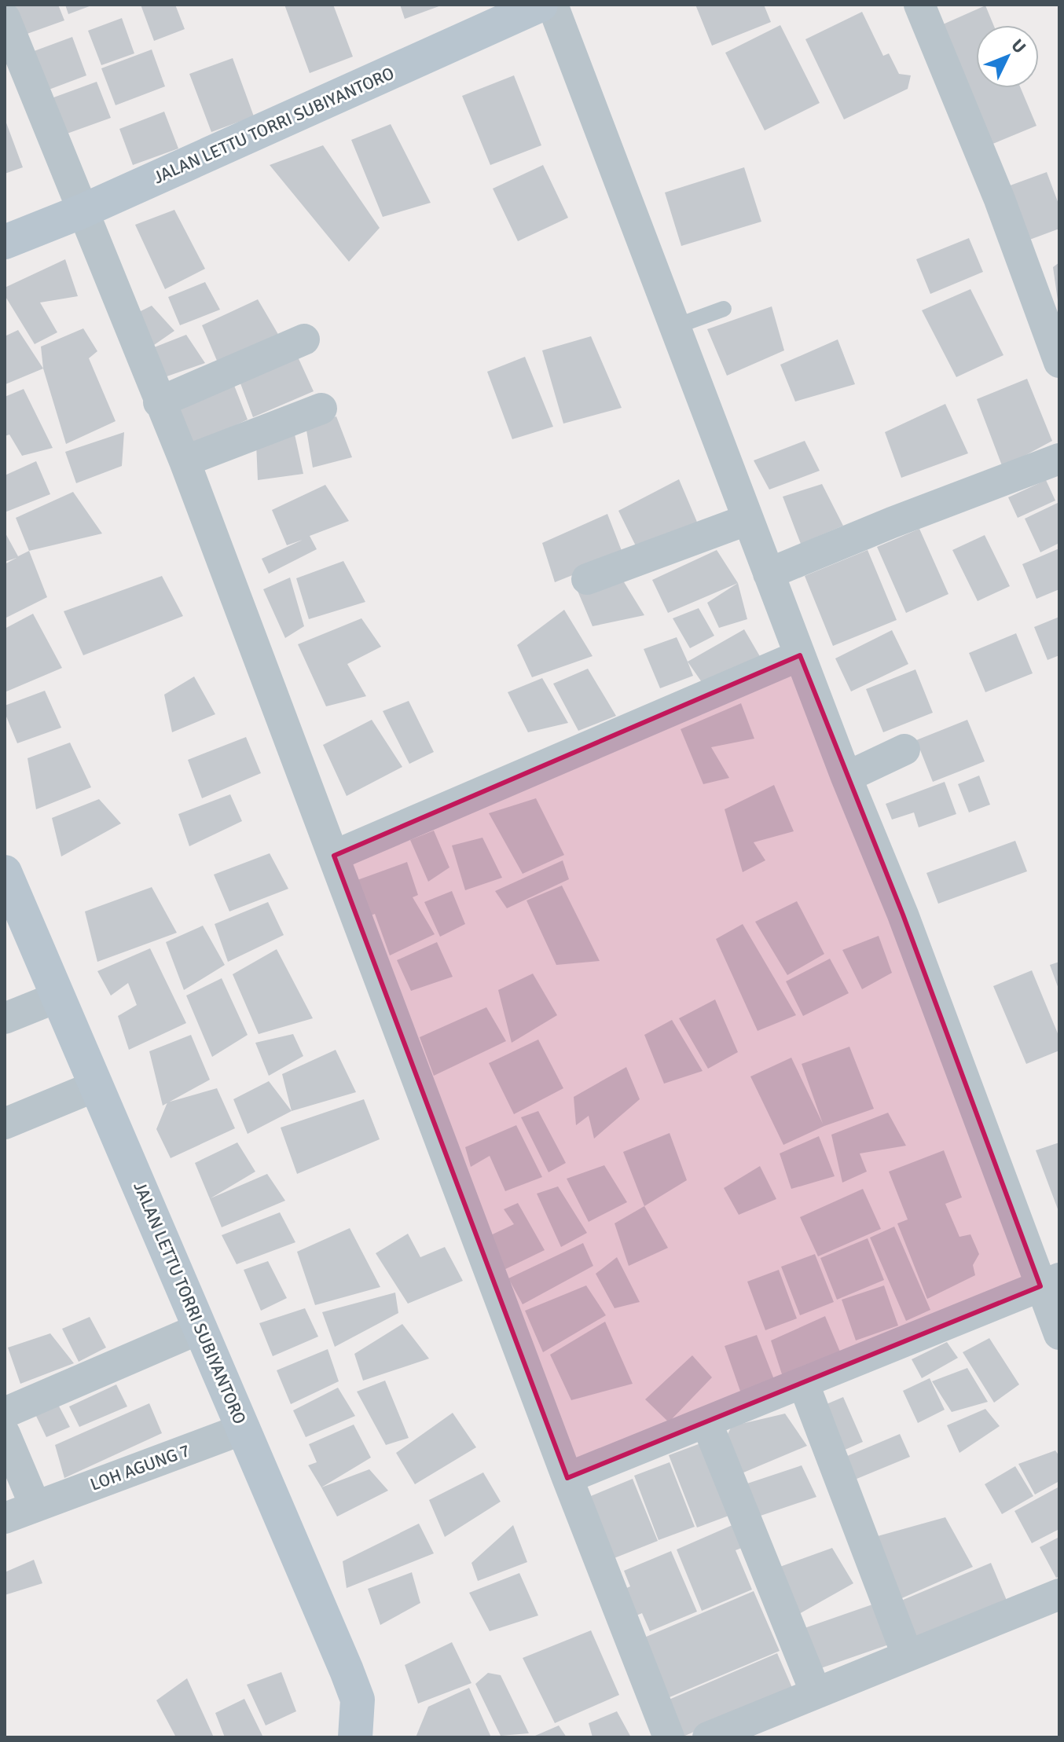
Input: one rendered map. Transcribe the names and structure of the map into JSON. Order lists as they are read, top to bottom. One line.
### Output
{"streets":{"main road":["JALAN LETTU TORRI SUBIYANTORO"],"street":["LOH AGUNG 7"]},"crossings":[["JALAN LETTU TORRI SUBIYANTORO","LOH AGUNG 7"]],"north":"top right"}
